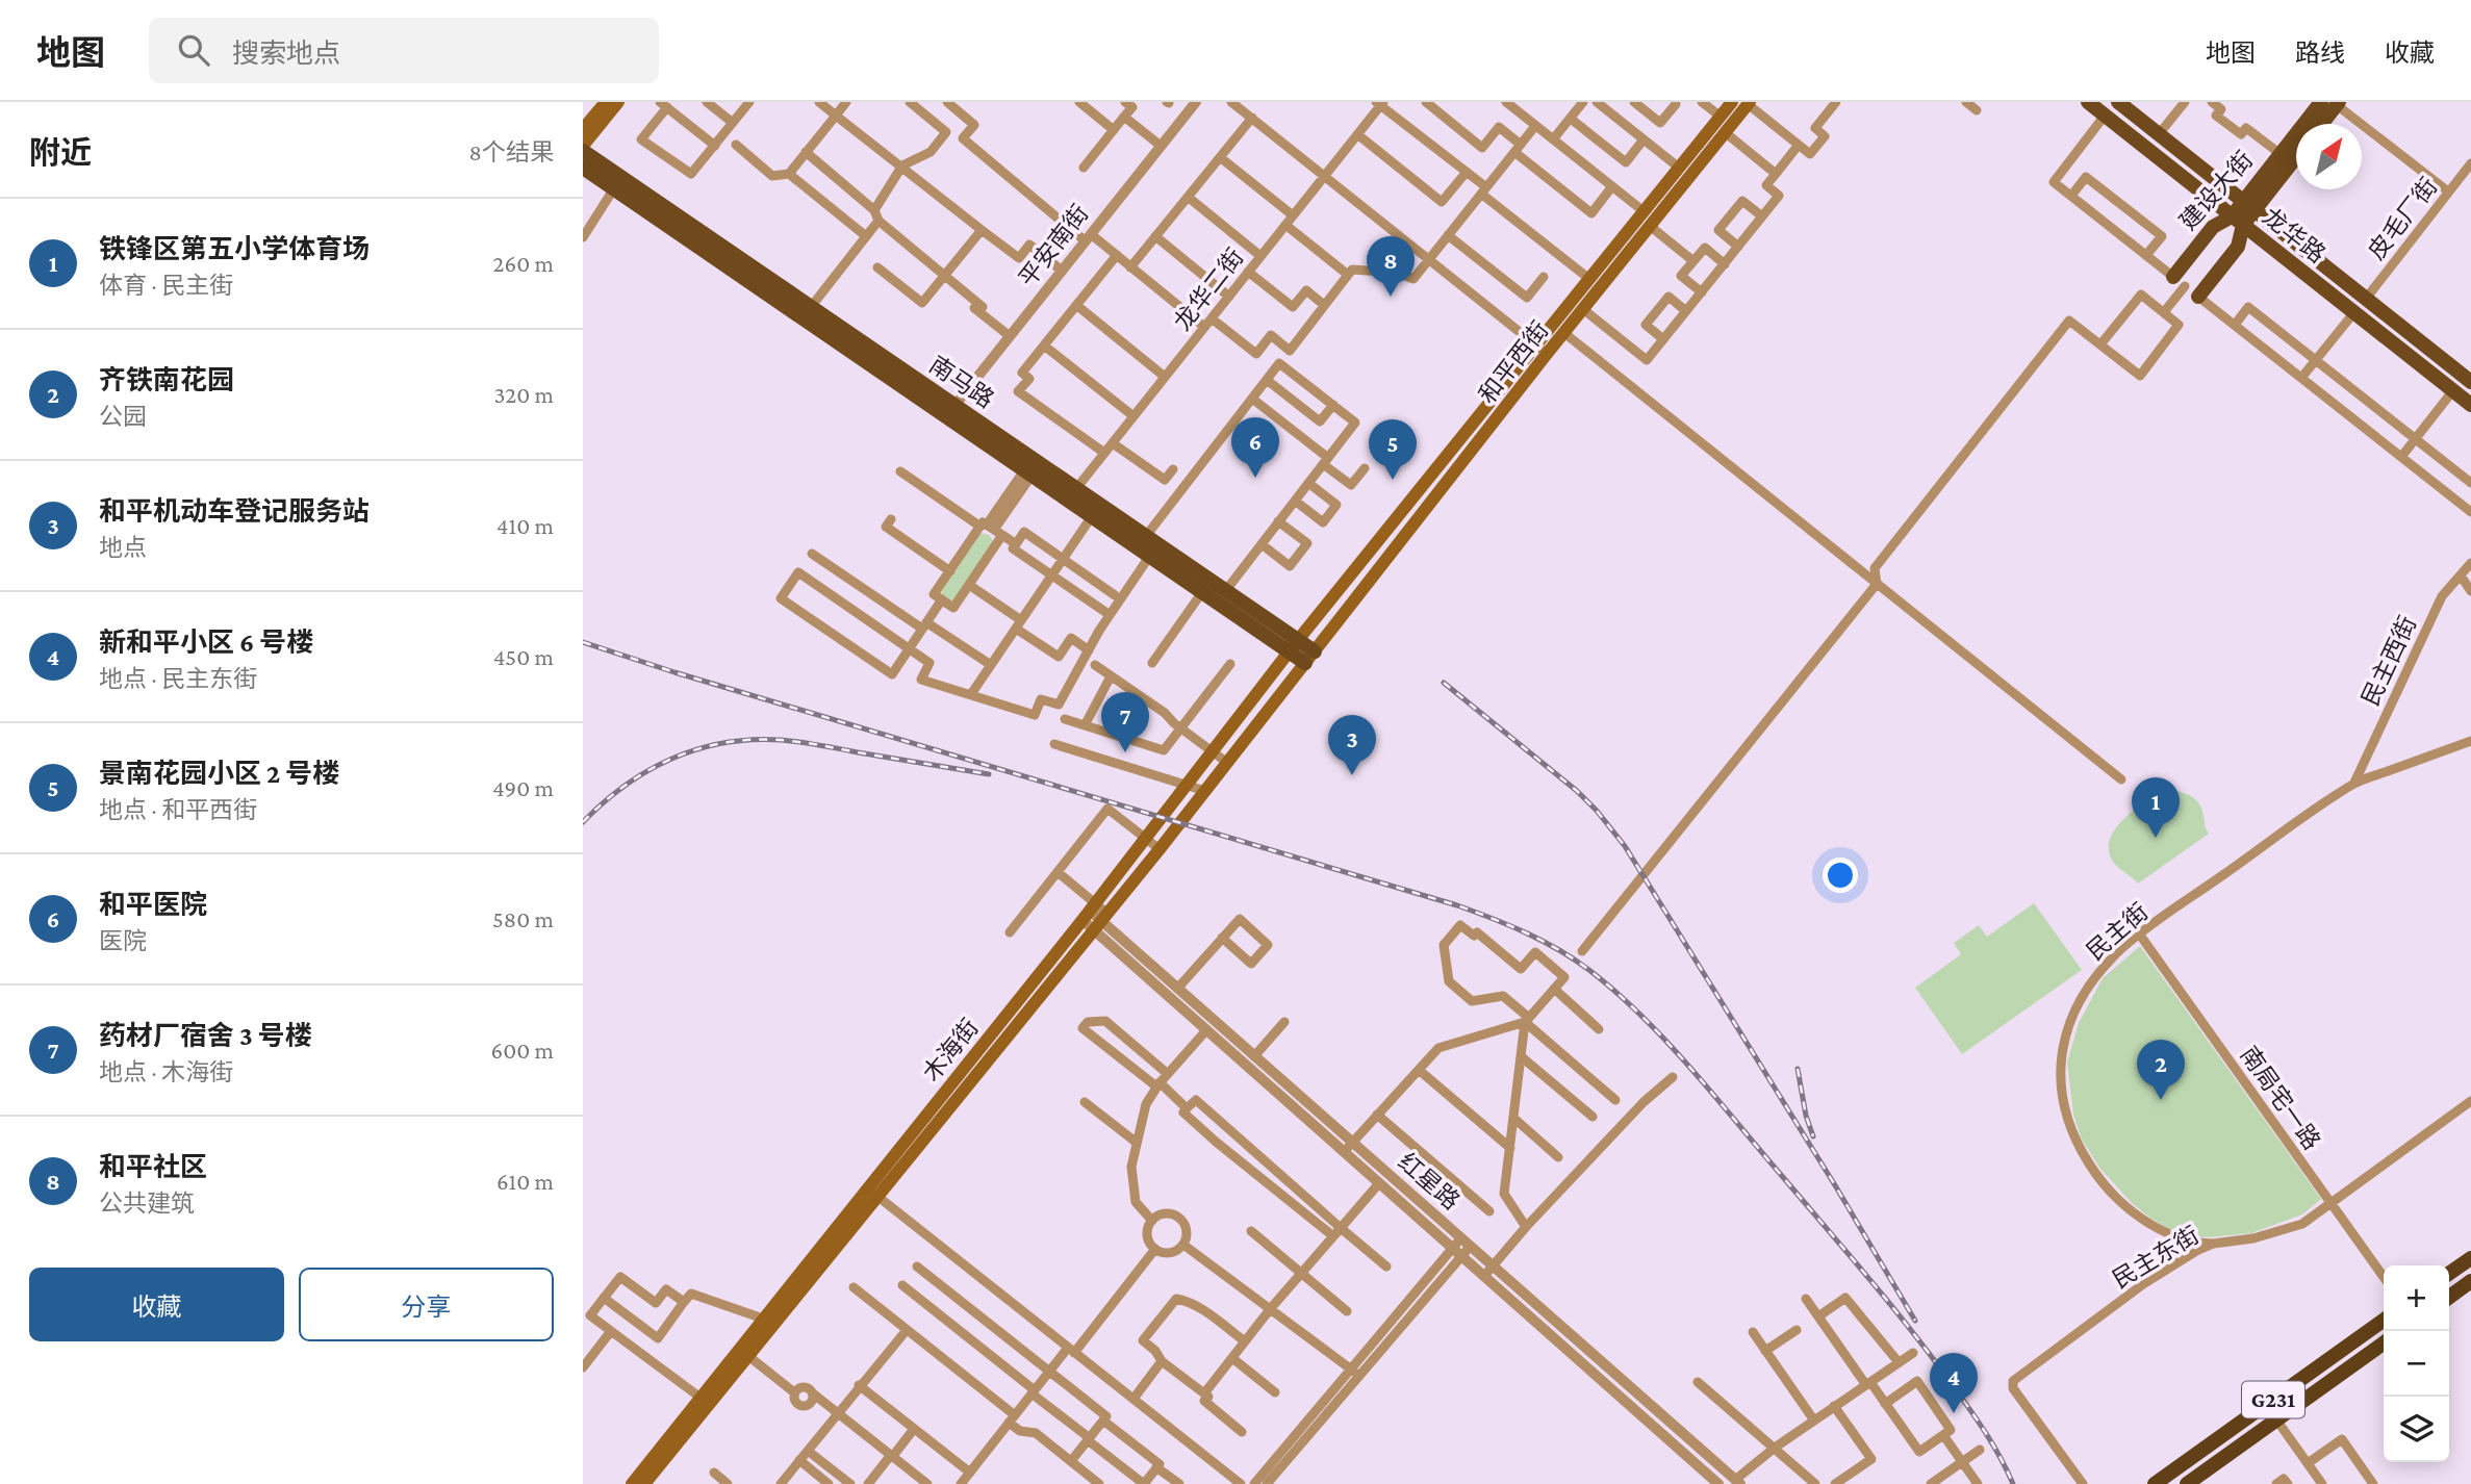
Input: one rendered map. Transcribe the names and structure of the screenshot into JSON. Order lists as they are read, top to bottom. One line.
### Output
{"streets":{"highway":["G231"],"main road":["建设大街","龙华路","和平西街","南马路","木海街"],"street":["皮毛厂街","平安南街","龙华二街","民主西街","民主街","南局宅一路","红星路","民主东街"]},"crossings":[["建设大街","龙华路"],["皮毛厂街","龙华路"],["平安南街","南马路"],["龙华二街","南马路"],["和平西街","南马路"],["和平西街","木海街"],["南马路","木海街"],["民主西街","民主街"],["民主街","南局宅一路"],["民主街","民主东街"],["木海街","红星路"],["南局宅一路","民主东街"]],"north":"top right","page":{"header":"地图","search":"搜索地点","nav":["地图","路线","收藏"],"heading":["附近","8个结果"],"list":[{"mark":"1","name":"铁锋区第五小学体育场","note":"体育 · 民主街","value":"260 m"},{"mark":"2","name":"齐铁南花园","note":"公园","value":"320 m"},{"mark":"3","name":"和平机动车登记服务站","note":"地点","value":"410 m"},{"mark":"4","name":"新和平小区 6 号楼","note":"地点 · 民主东街","value":"450 m"},{"mark":"5","name":"景南花园小区 2 号楼","note":"地点 · 和平西街","value":"490 m"},{"mark":"6","name":"和平医院","note":"医院","value":"580 m"},{"mark":"7","name":"药材厂宿舍 3 号楼","note":"地点 · 木海街","value":"600 m"},{"mark":"8","name":"和平社区","note":"公共建筑","value":"610 m"}],"pins":["8","6","5","7","3","1","2","4"],"buttons":["收藏","分享"],"map_buttons":["+","−"]}}
